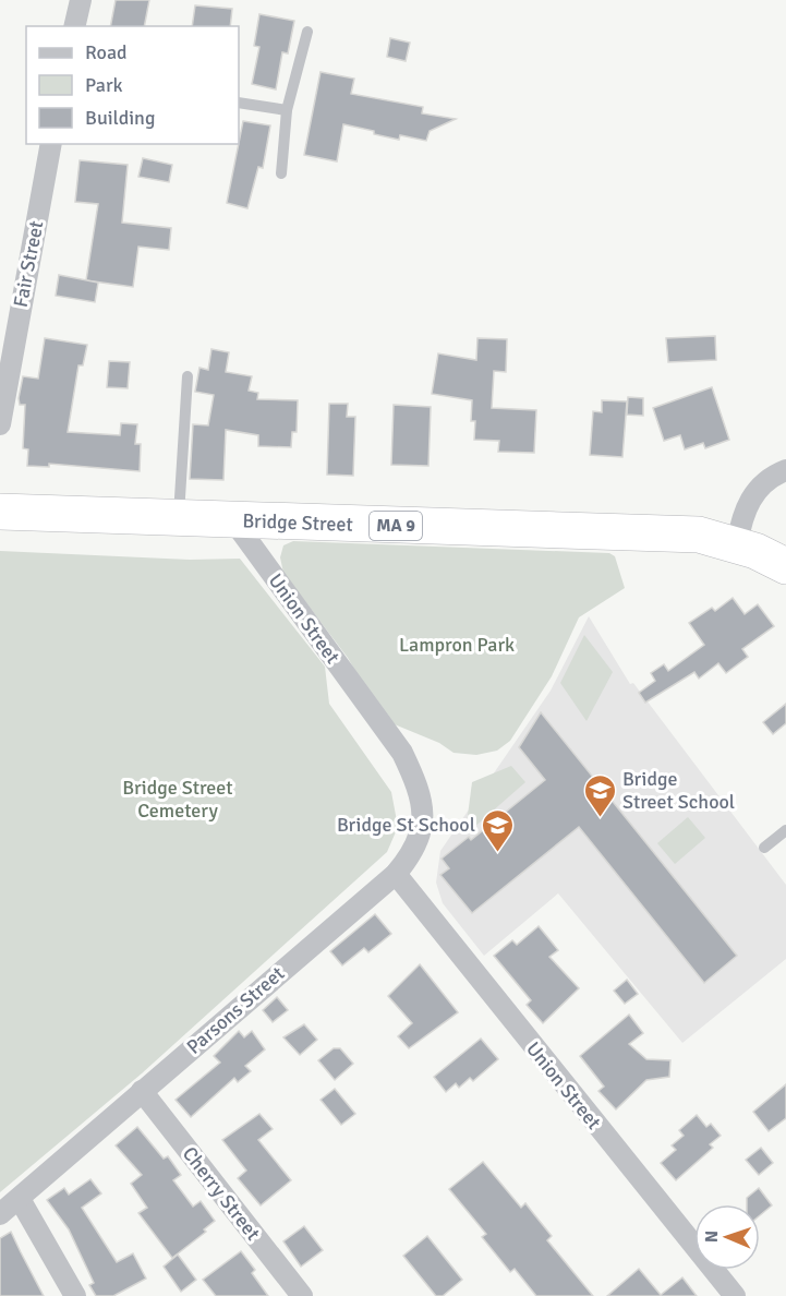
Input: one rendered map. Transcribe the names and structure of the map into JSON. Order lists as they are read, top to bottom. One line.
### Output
{"streets":{"highway":["Bridge Street","MA 9"],"street":["Fair Street","Union Street","Parsons Street","Cherry Street"]},"crossings":[["Bridge Street","Union Street"],["Union Street","Parsons Street"],["Parsons Street","Cherry Street"]],"parks":["Lampron Park","Bridge Street Cemetery"],"places":{"school or university":["Bridge Street School","Bridge St School"]},"legend":["Road","Park","Building"],"north":"left"}
